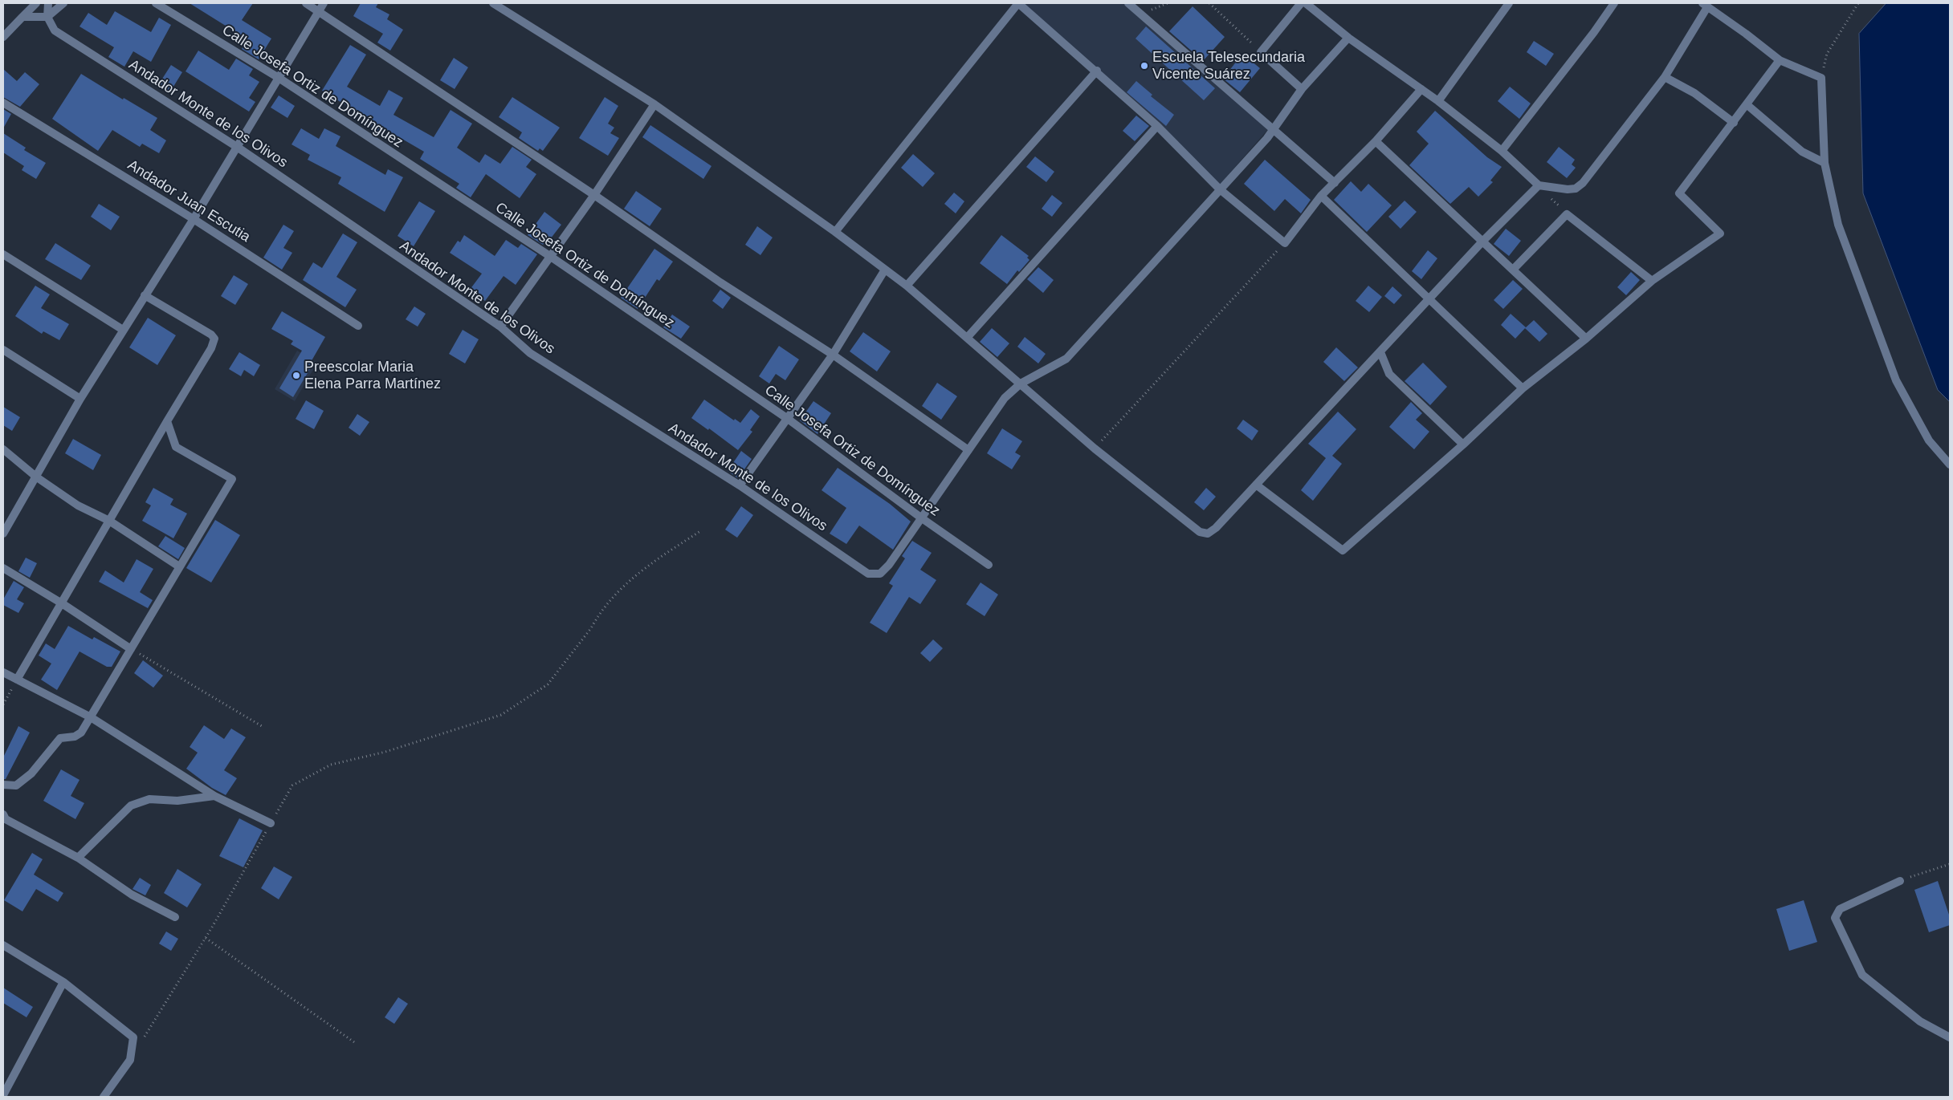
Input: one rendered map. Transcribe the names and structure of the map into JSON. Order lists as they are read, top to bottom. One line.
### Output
{"streets":{"street":["Calle Josefa Ortiz de Domínguez","Andador Monte de los Olivos","Andador Juan Escutia"]},"crossings":[["Calle Josefa Ortiz de Domínguez","Andador Monte de los Olivos"]],"places":["Escuela Telesecundaria Vicente Suárez","Preescolar Maria Elena Parra Martínez"]}
